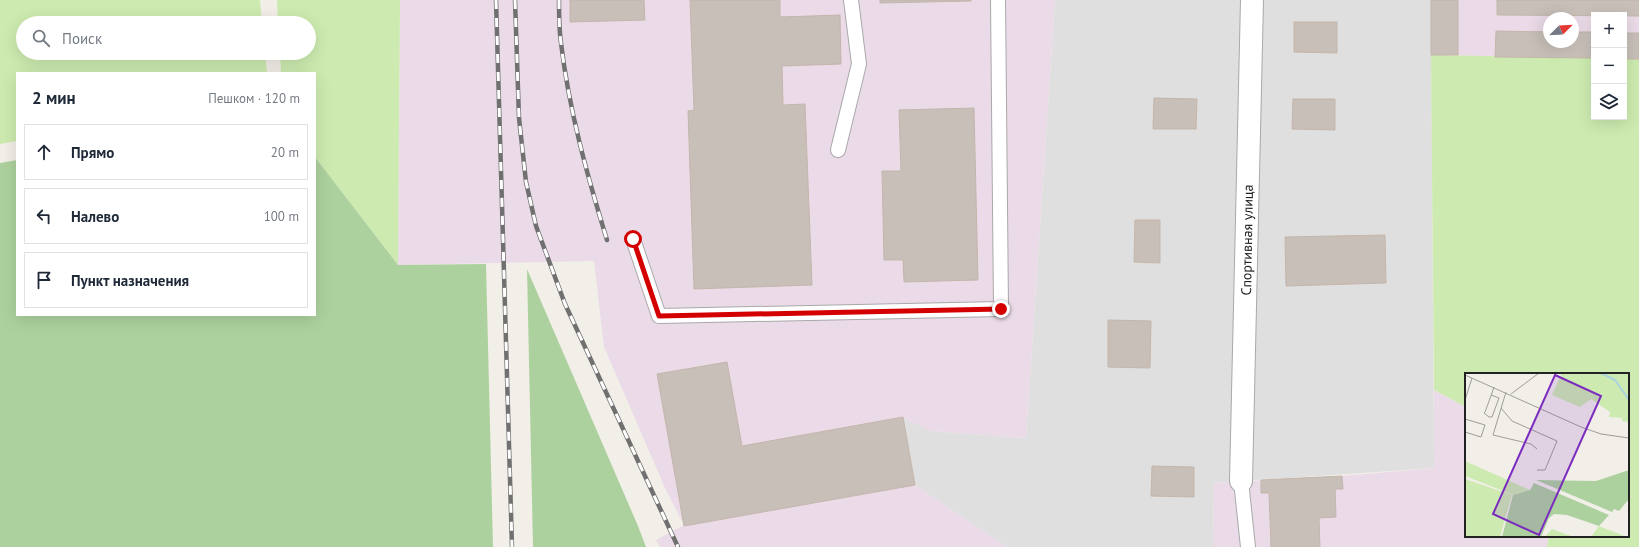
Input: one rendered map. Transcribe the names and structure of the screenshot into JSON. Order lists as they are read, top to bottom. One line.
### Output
{"streets":{"street":["Спортивная улица"]},"north":"top right","page":{"map_buttons":["+","−"],"search":"Поиск","heading":["2 мин","Пешком · 120 m"],"list":[["Прямо","20 m"],["Налево","100 m"],"Пункт назначения"]}}
